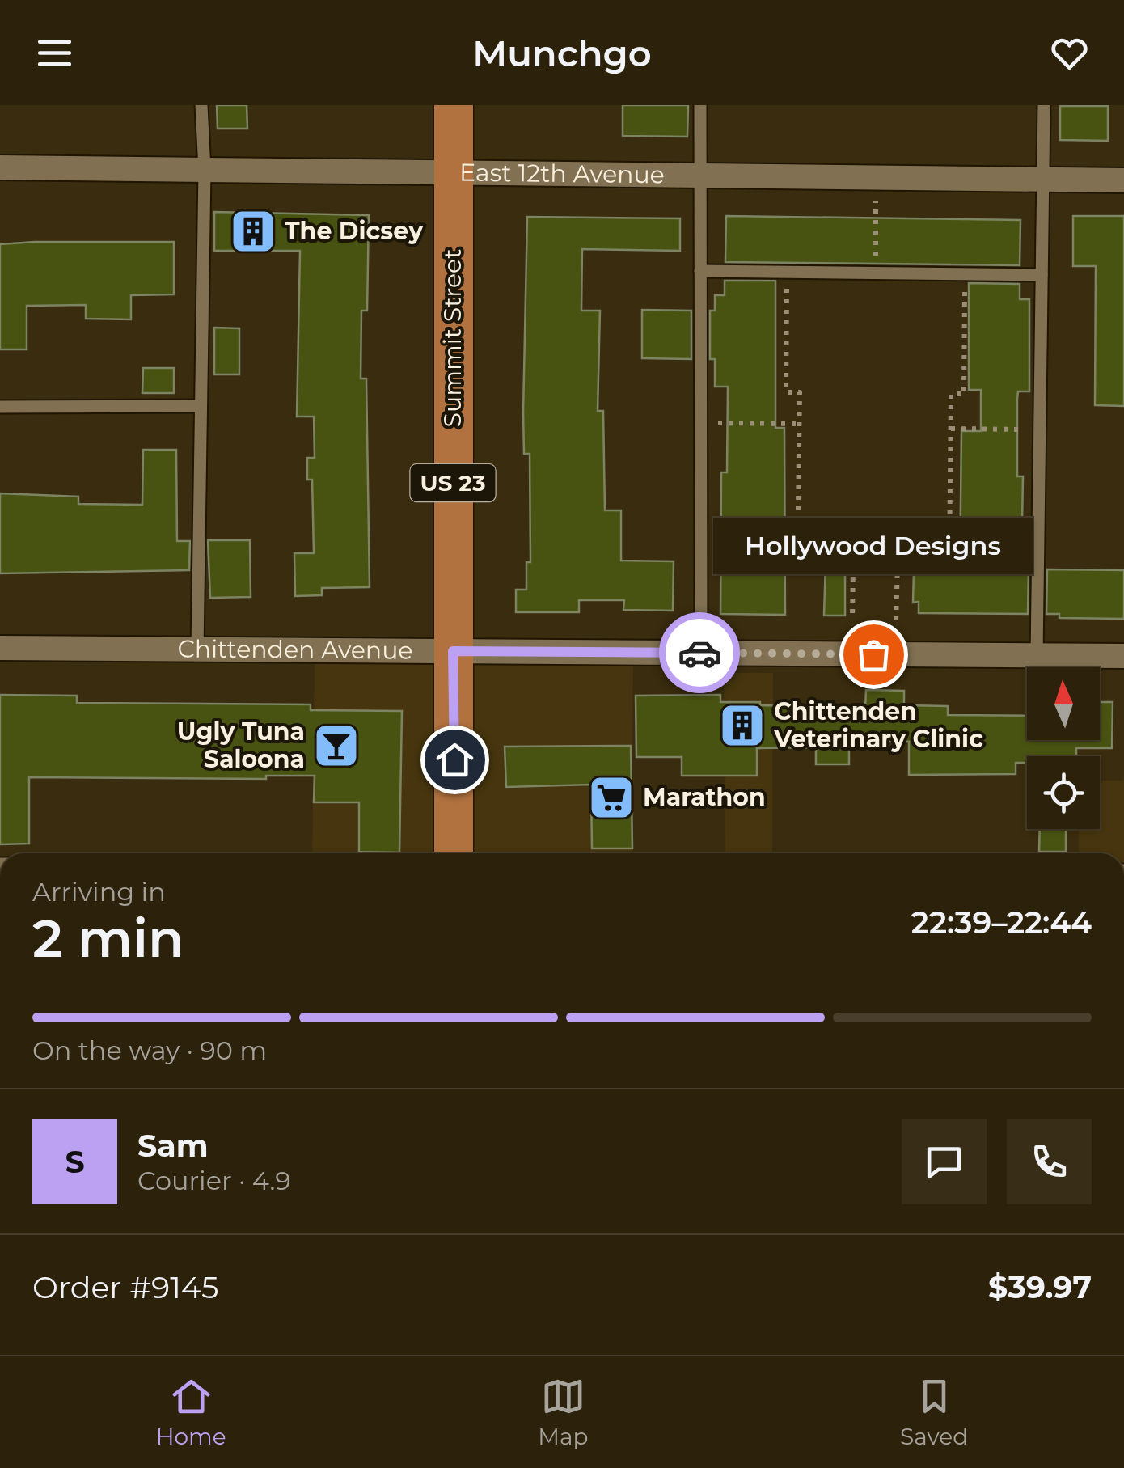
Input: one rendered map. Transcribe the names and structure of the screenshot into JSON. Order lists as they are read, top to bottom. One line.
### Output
{"streets":{"main road":["Summit Street","US 23"],"street":["East 12th Avenue","Chittenden Avenue"]},"crossings":[["East 12th Avenue","Summit Street"],["Summit Street","Chittenden Avenue"]],"places":{"building":["The Dicsey","Chittenden Veterinary Clinic"],"other":["Hollywood Designs"],"bar":["Ugly Tuna Saloona"],"supermarket":["Marathon"]},"north":"top","page":{"header":"Munchgo","bubble":"Hollywood Designs","heading":["2 min","Arriving in","22:39–22:44"],"panel":["Sam","Courier · 4.9","Order #9145","$39.97"],"bar":"On the way · 90 m","round":"S","tabs":["Home","Map","Saved"]}}
